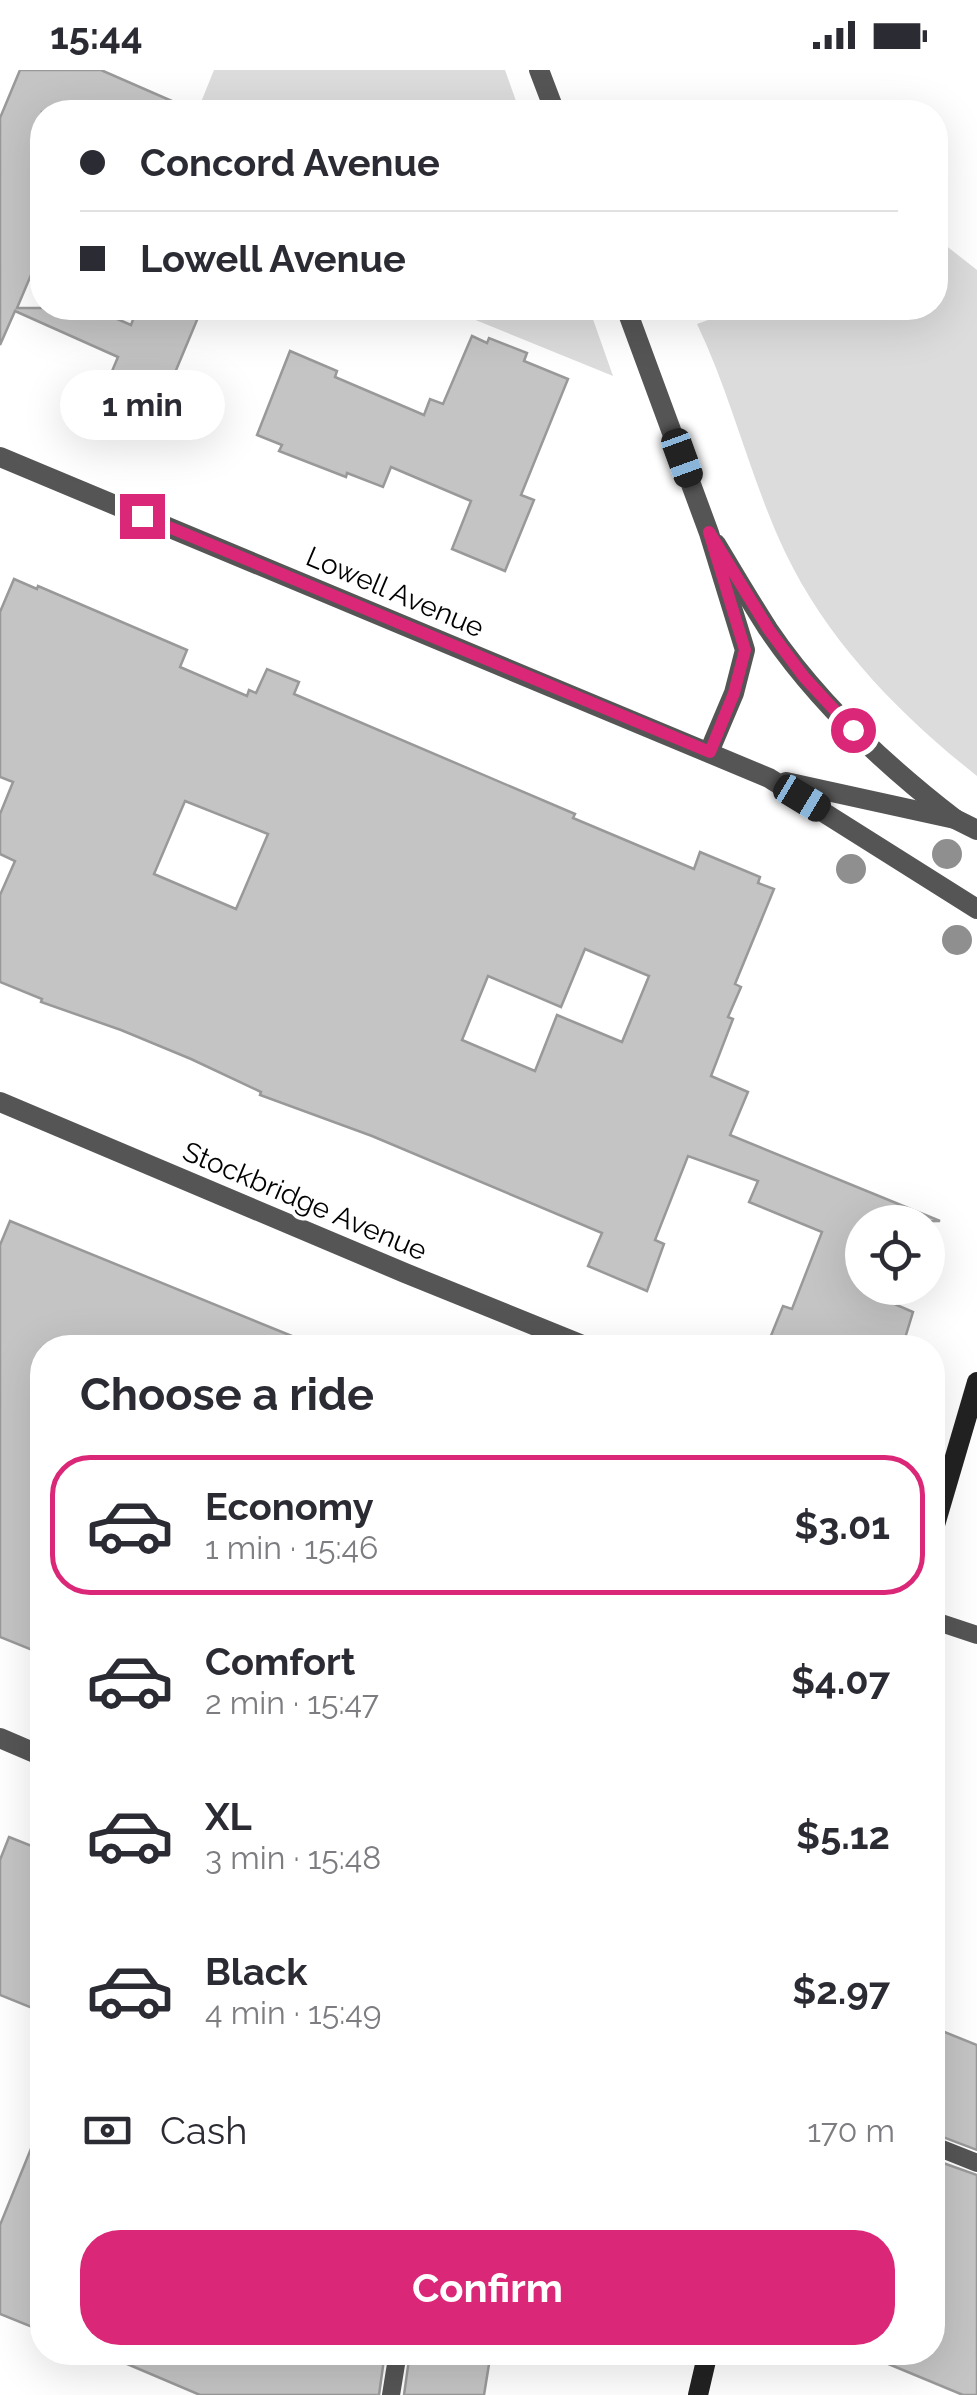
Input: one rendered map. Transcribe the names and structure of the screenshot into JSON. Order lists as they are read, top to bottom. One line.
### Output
{"streets":{"street":["Lowell Avenue","Stockbridge Avenue"]},"page":{"status":"15:44","banner":["Concord Avenue","Lowell Avenue"],"bubble":"1 min","heading":"Choose a ride","list":[{"name":"Economy","note":"1 min · 15:46","value":"$3.01"},{"name":"Comfort","note":"2 min · 15:47","value":"$4.07"},{"name":"XL","note":"3 min · 15:48","value":"$5.12"},{"name":"Black","note":"4 min · 15:49","value":"$2.97"}],"pay":["Cash","170 m"],"buttons":"Confirm"}}
